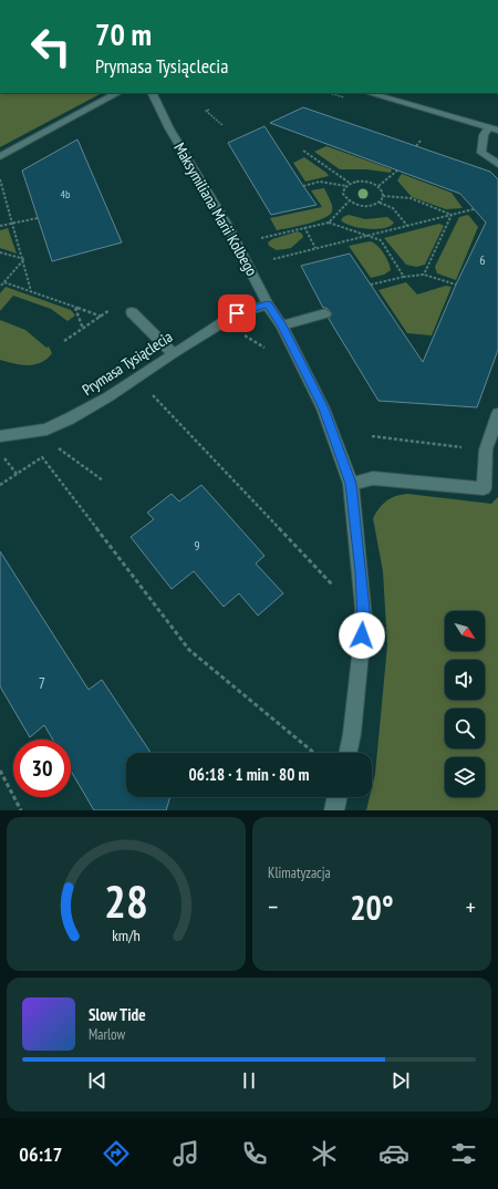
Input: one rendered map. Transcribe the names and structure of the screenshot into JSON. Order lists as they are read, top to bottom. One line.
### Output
{"streets":{"street":["Maksymiliana Marii Kolbego","Prymasa Tysiąclecia"]},"crossings":[["Maksymiliana Marii Kolbego","Prymasa Tysiąclecia"]],"house_numbers":["4b","6","9","7"],"north":"bottom right","page":{"turn":["70 m","Prymasa Tysiąclecia"],"limit":"30","trip":"06:18 · 1 min · 80 m","tile":"Klimatyzacja","heat":["−","20°","+"],"song":["Slow Tide","Marlow"],"tabs":"06:17","gauge":["28","km/h"]}}
